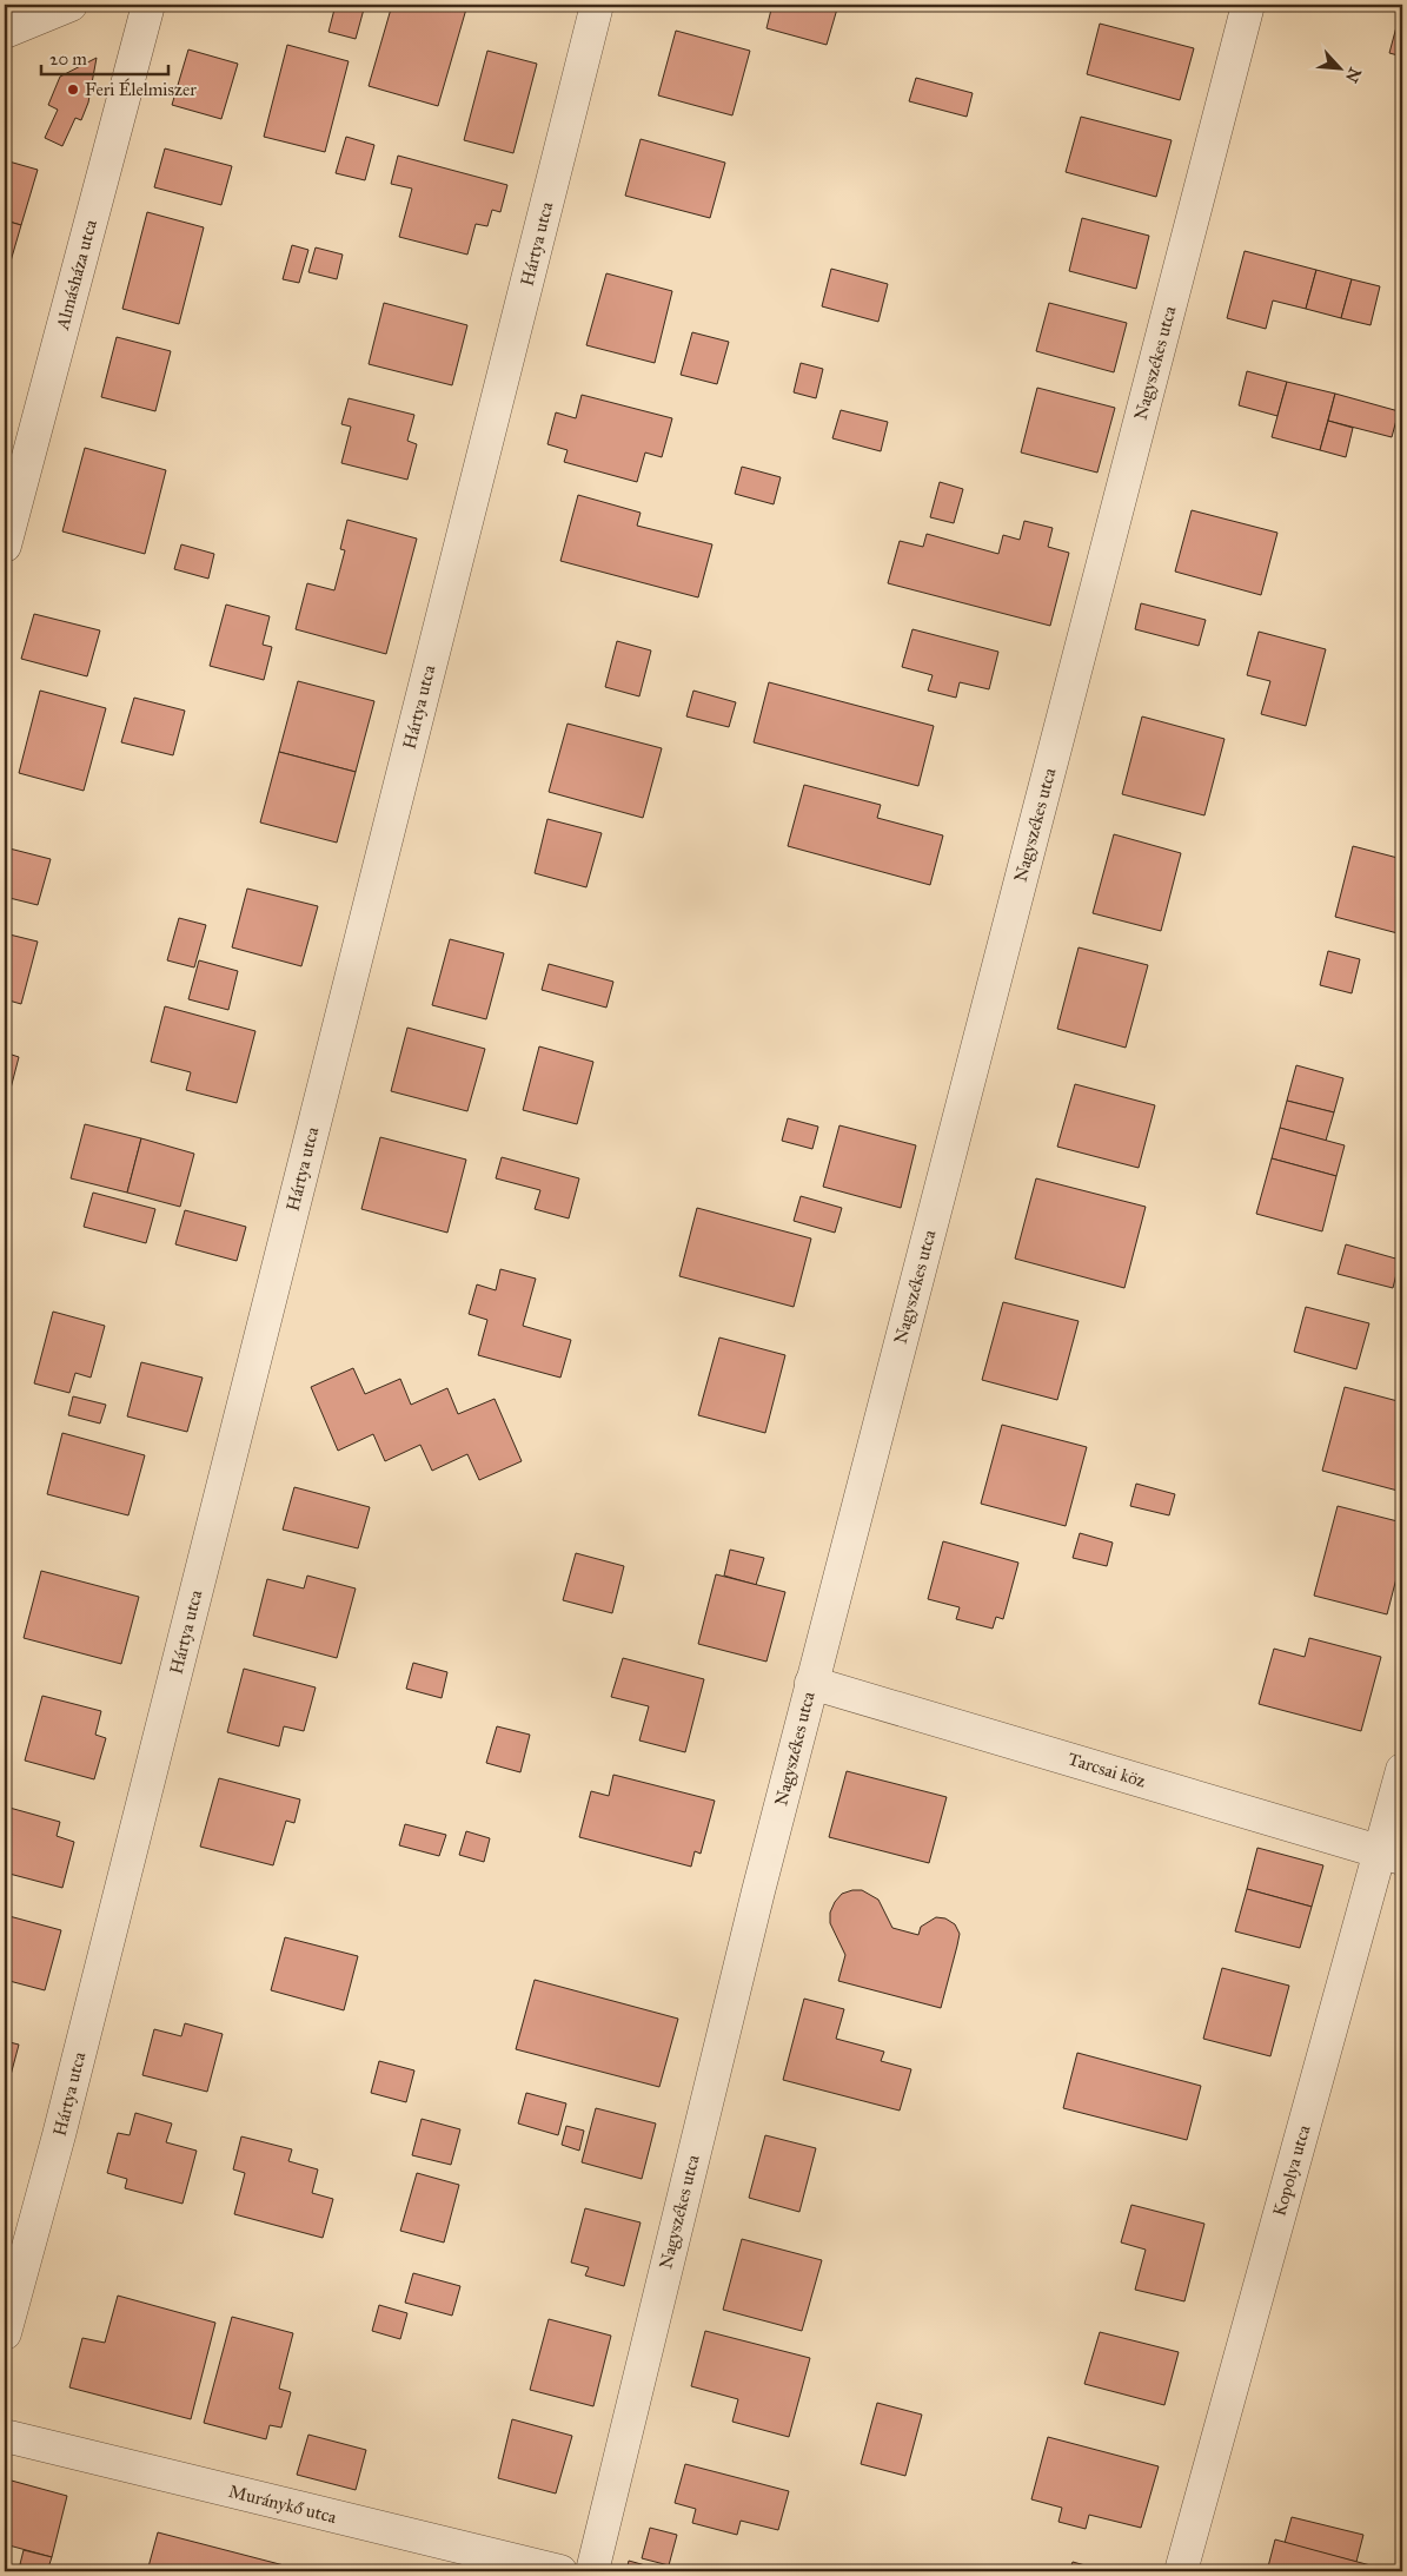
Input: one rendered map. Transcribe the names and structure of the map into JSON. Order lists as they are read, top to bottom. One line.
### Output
{"streets":{"street":["Hártya utca","Almásháza utca","Nagyszékes utca","Tarcsai köz","Kopolya utca","Muránykő utca"]},"crossings":[["Nagyszékes utca","Tarcsai köz"],["Tarcsai köz","Kopolya utca"]],"places":["Feri Élelmiszer"],"scale_bar":"20 m","north":"bottom right"}
